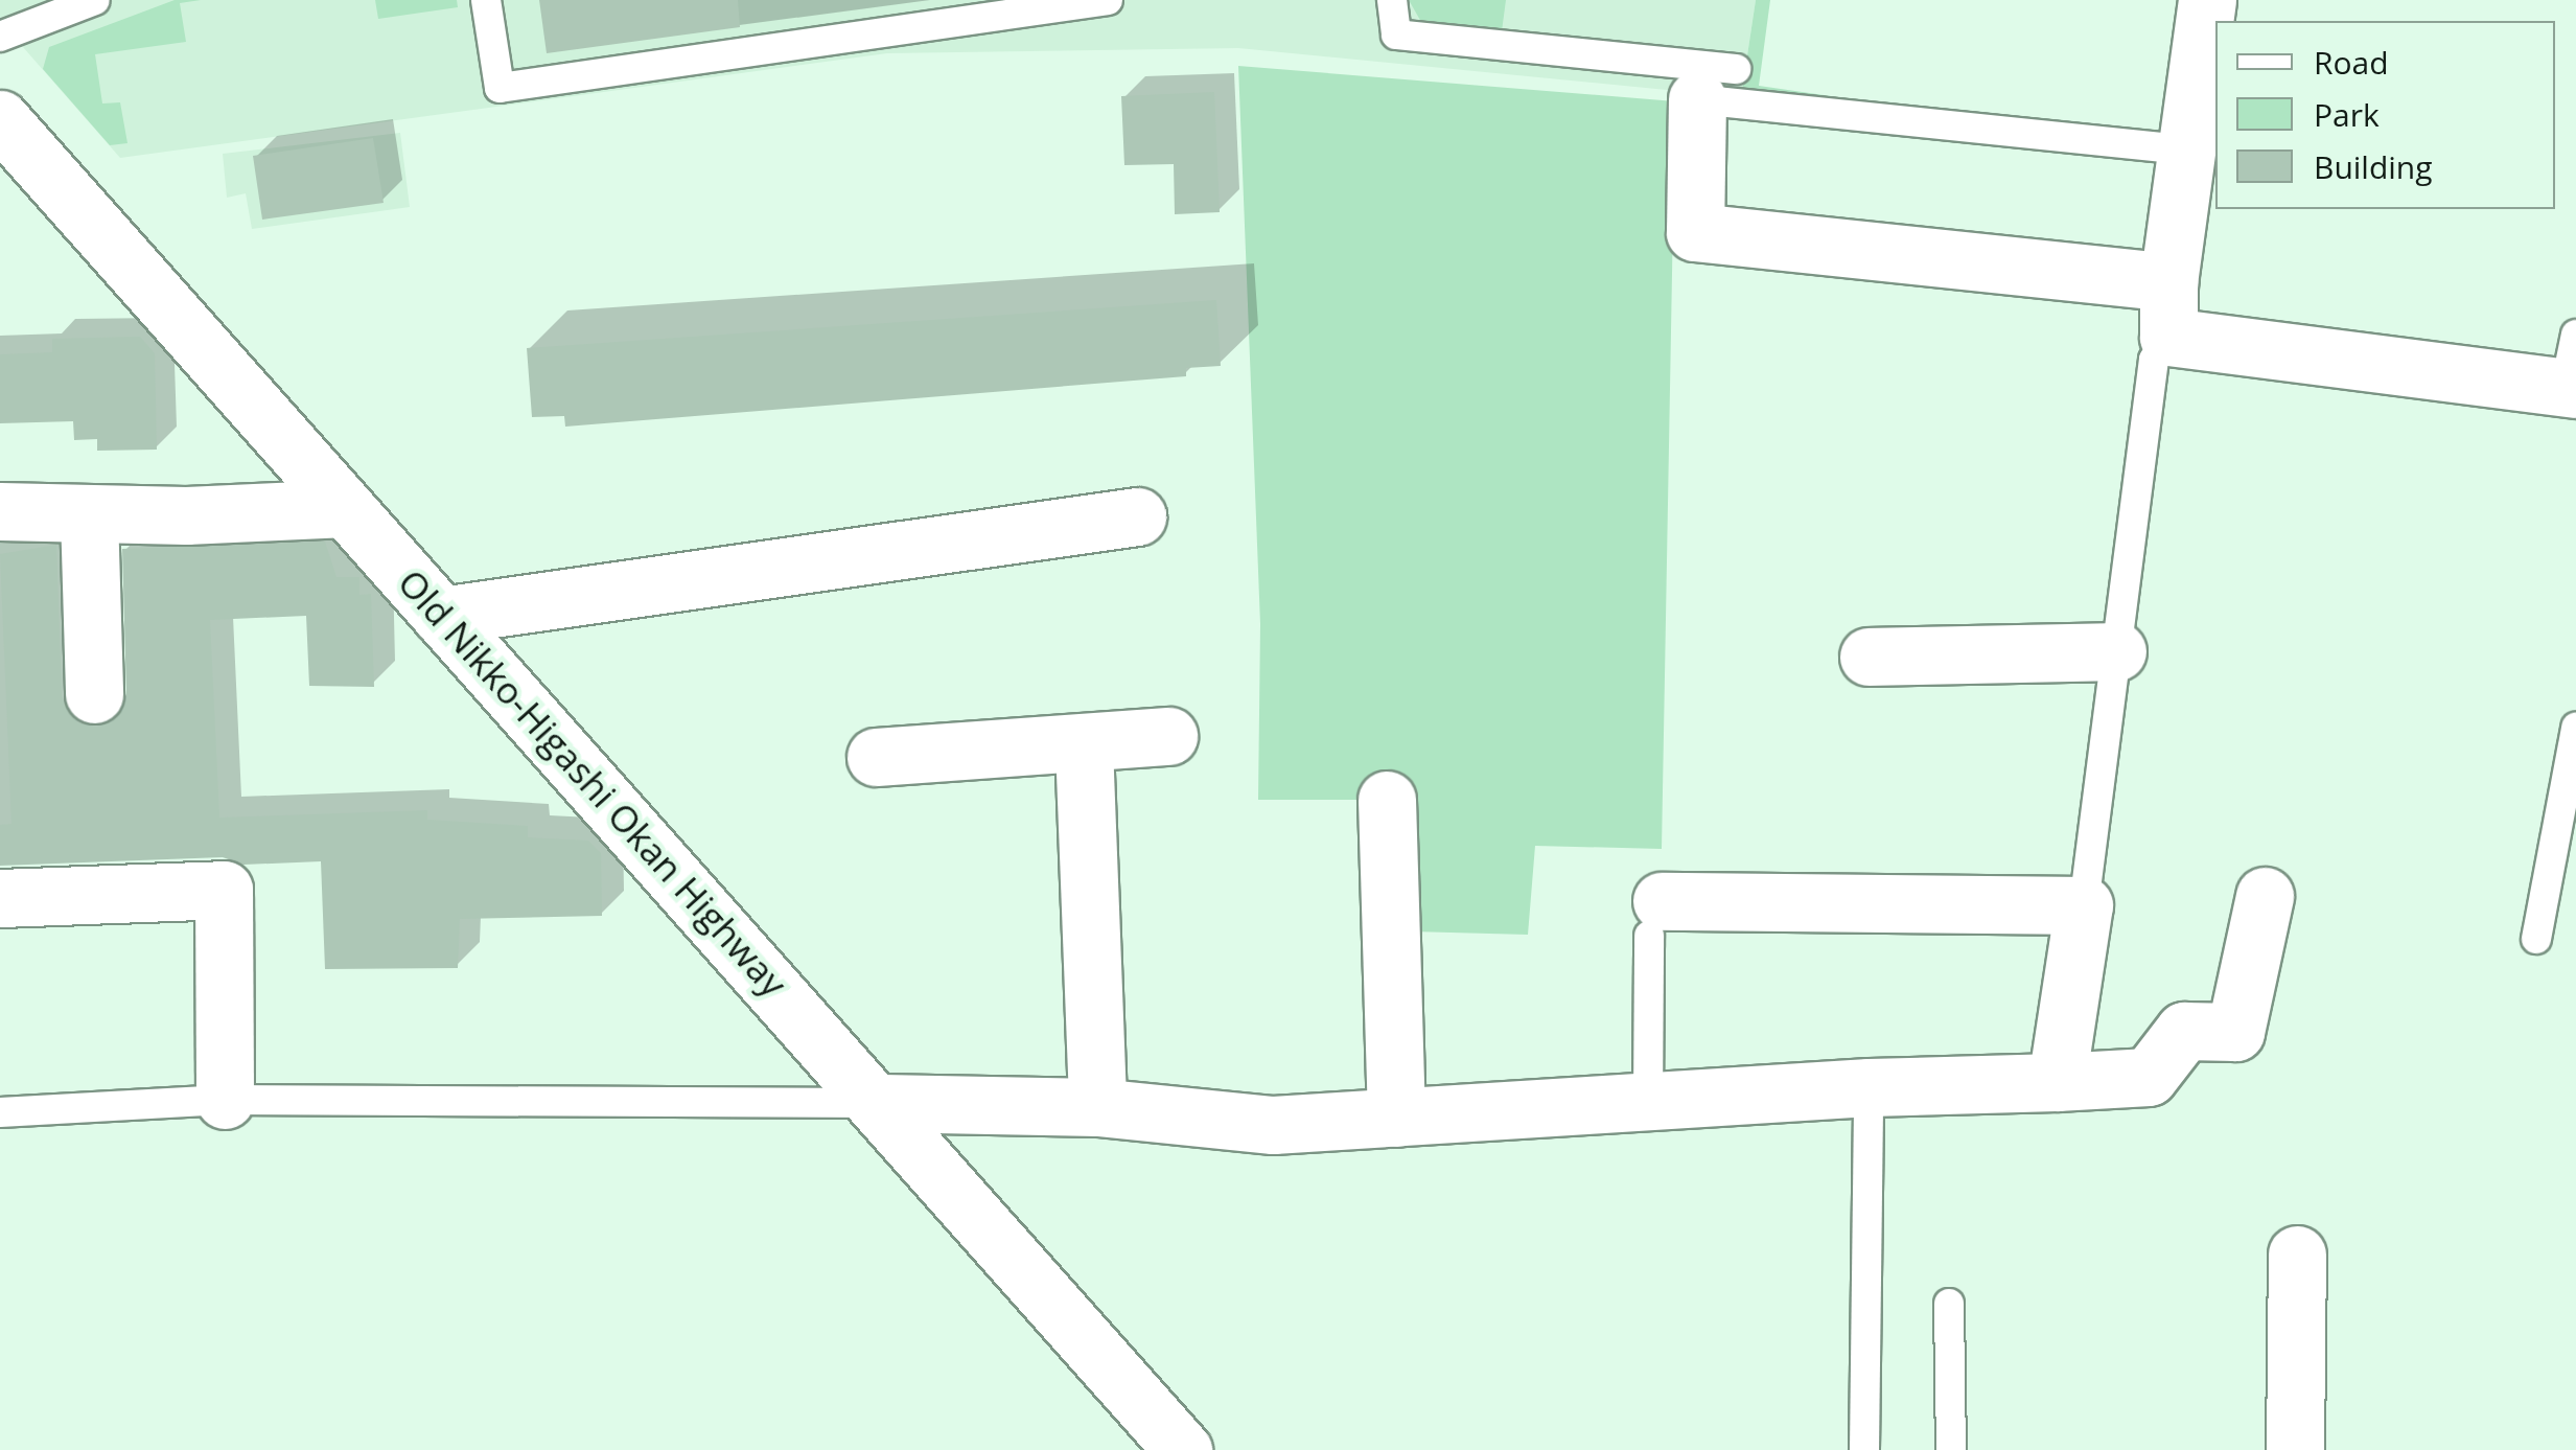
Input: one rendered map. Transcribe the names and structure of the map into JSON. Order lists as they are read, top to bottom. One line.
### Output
{"streets":{"street":["Old Nikko-Higashi Okan Highway"]},"legend":["Road","Park","Building"]}
